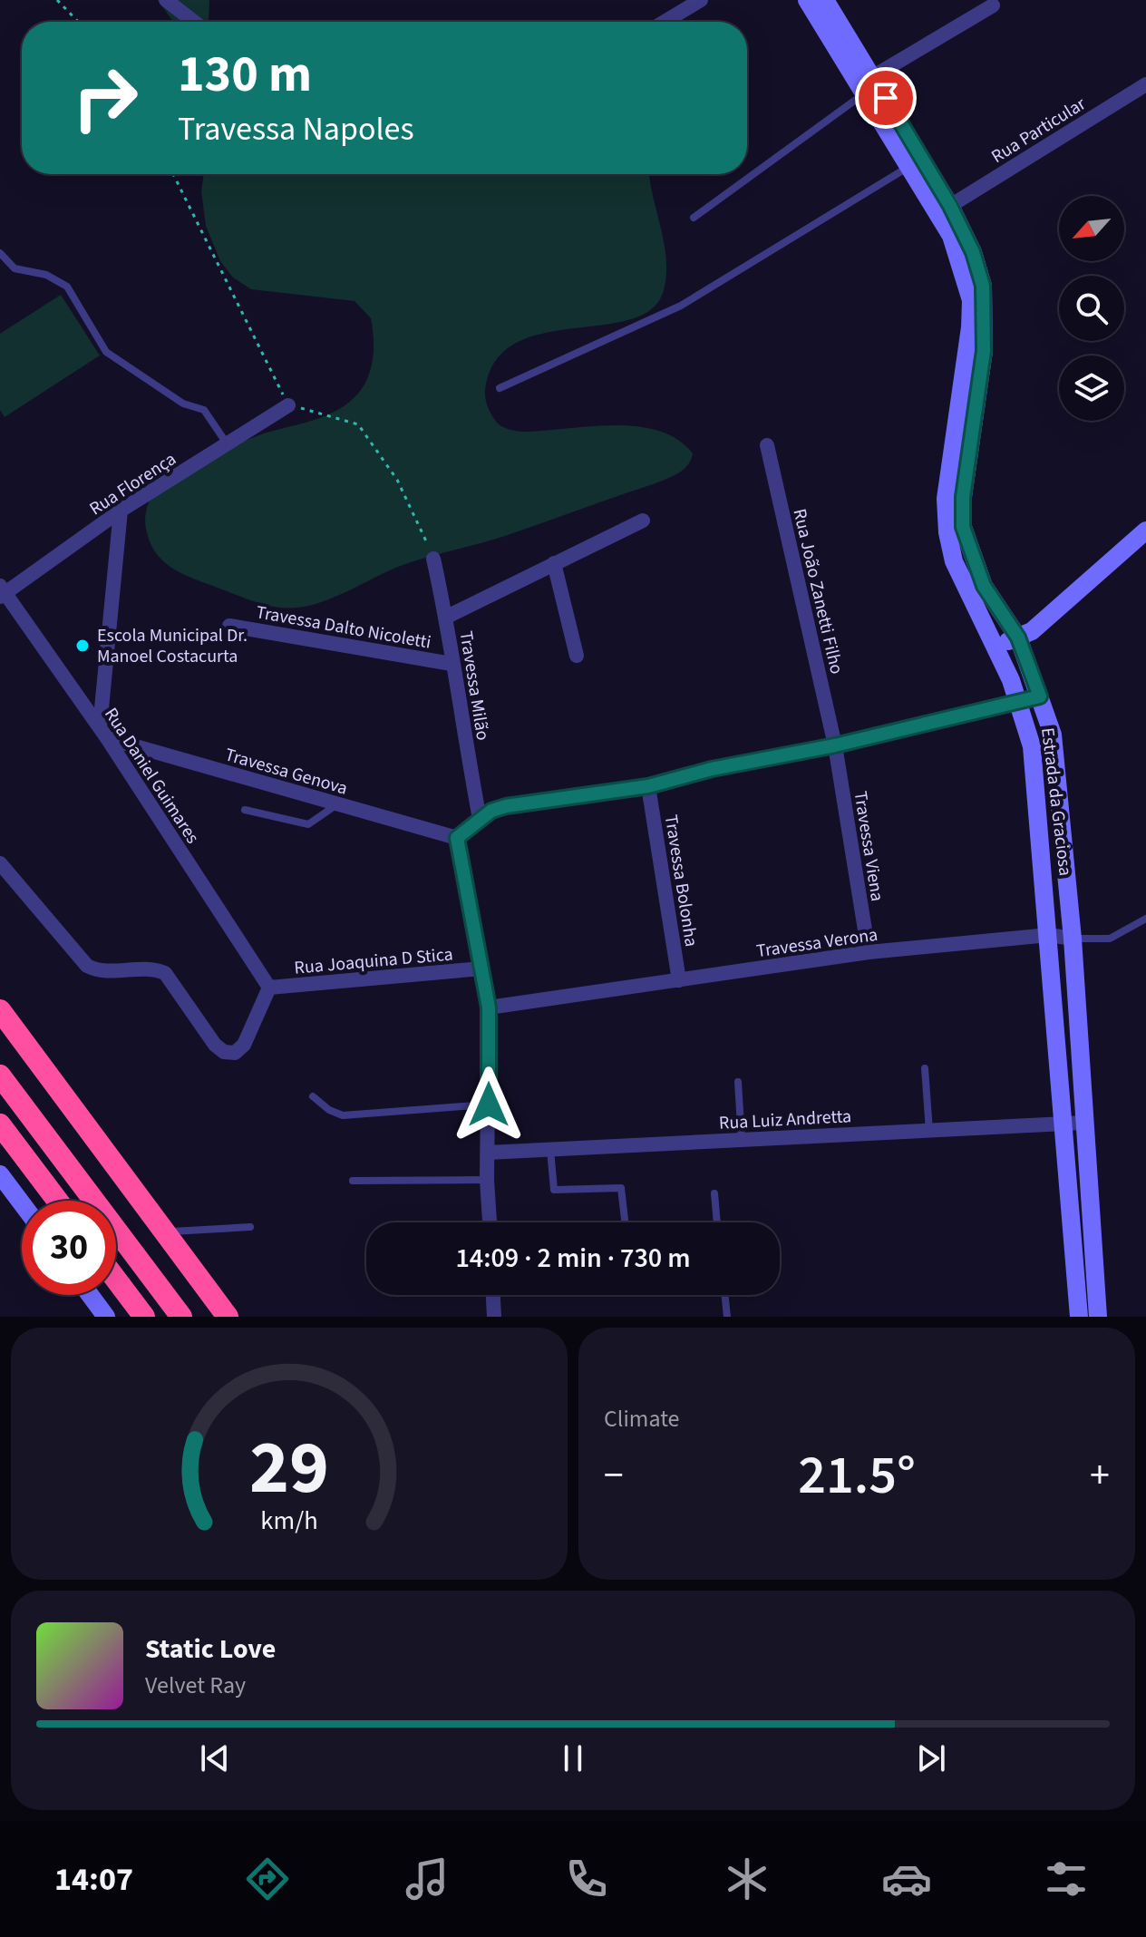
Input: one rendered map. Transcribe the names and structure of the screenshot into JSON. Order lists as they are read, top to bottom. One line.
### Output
{"streets":{"main road":["Estrada da Graciosa"],"street":["Rua Particular","Rua Florença","Rua João Zanetti Filho","Travessa Dalto Nicoletti","Travessa Milão","Travessa Genova","Rua Daniel Guimares","Travessa Viena","Travessa Bolonha","Travessa Verona","Rua Joaquina D Stica","Rua Luiz Andretta"]},"crossings":[["Rua Particular","Estrada da Graciosa"],["Rua Florença","Rua Daniel Guimares"],["Rua João Zanetti Filho","Travessa Viena"],["Travessa Dalto Nicoletti","Travessa Milão"],["Travessa Genova","Rua Daniel Guimares"],["Rua Daniel Guimares","Rua Joaquina D Stica"],["Estrada da Graciosa","Travessa Verona"],["Estrada da Graciosa","Rua Luiz Andretta"],["Travessa Viena","Travessa Verona"],["Travessa Bolonha","Travessa Verona"]],"places":["Escola Municipal Dr. Manoel Costacurta"],"north":"bottom left","page":{"turn":["130 m","Travessa Napoles"],"limit":"30","trip":"14:09 · 2 min · 730 m","tile":"Climate","heat":["−","21.5°","+"],"song":["Static Love","Velvet Ray"],"tabs":"14:07","gauge":["29","km/h"]}}
